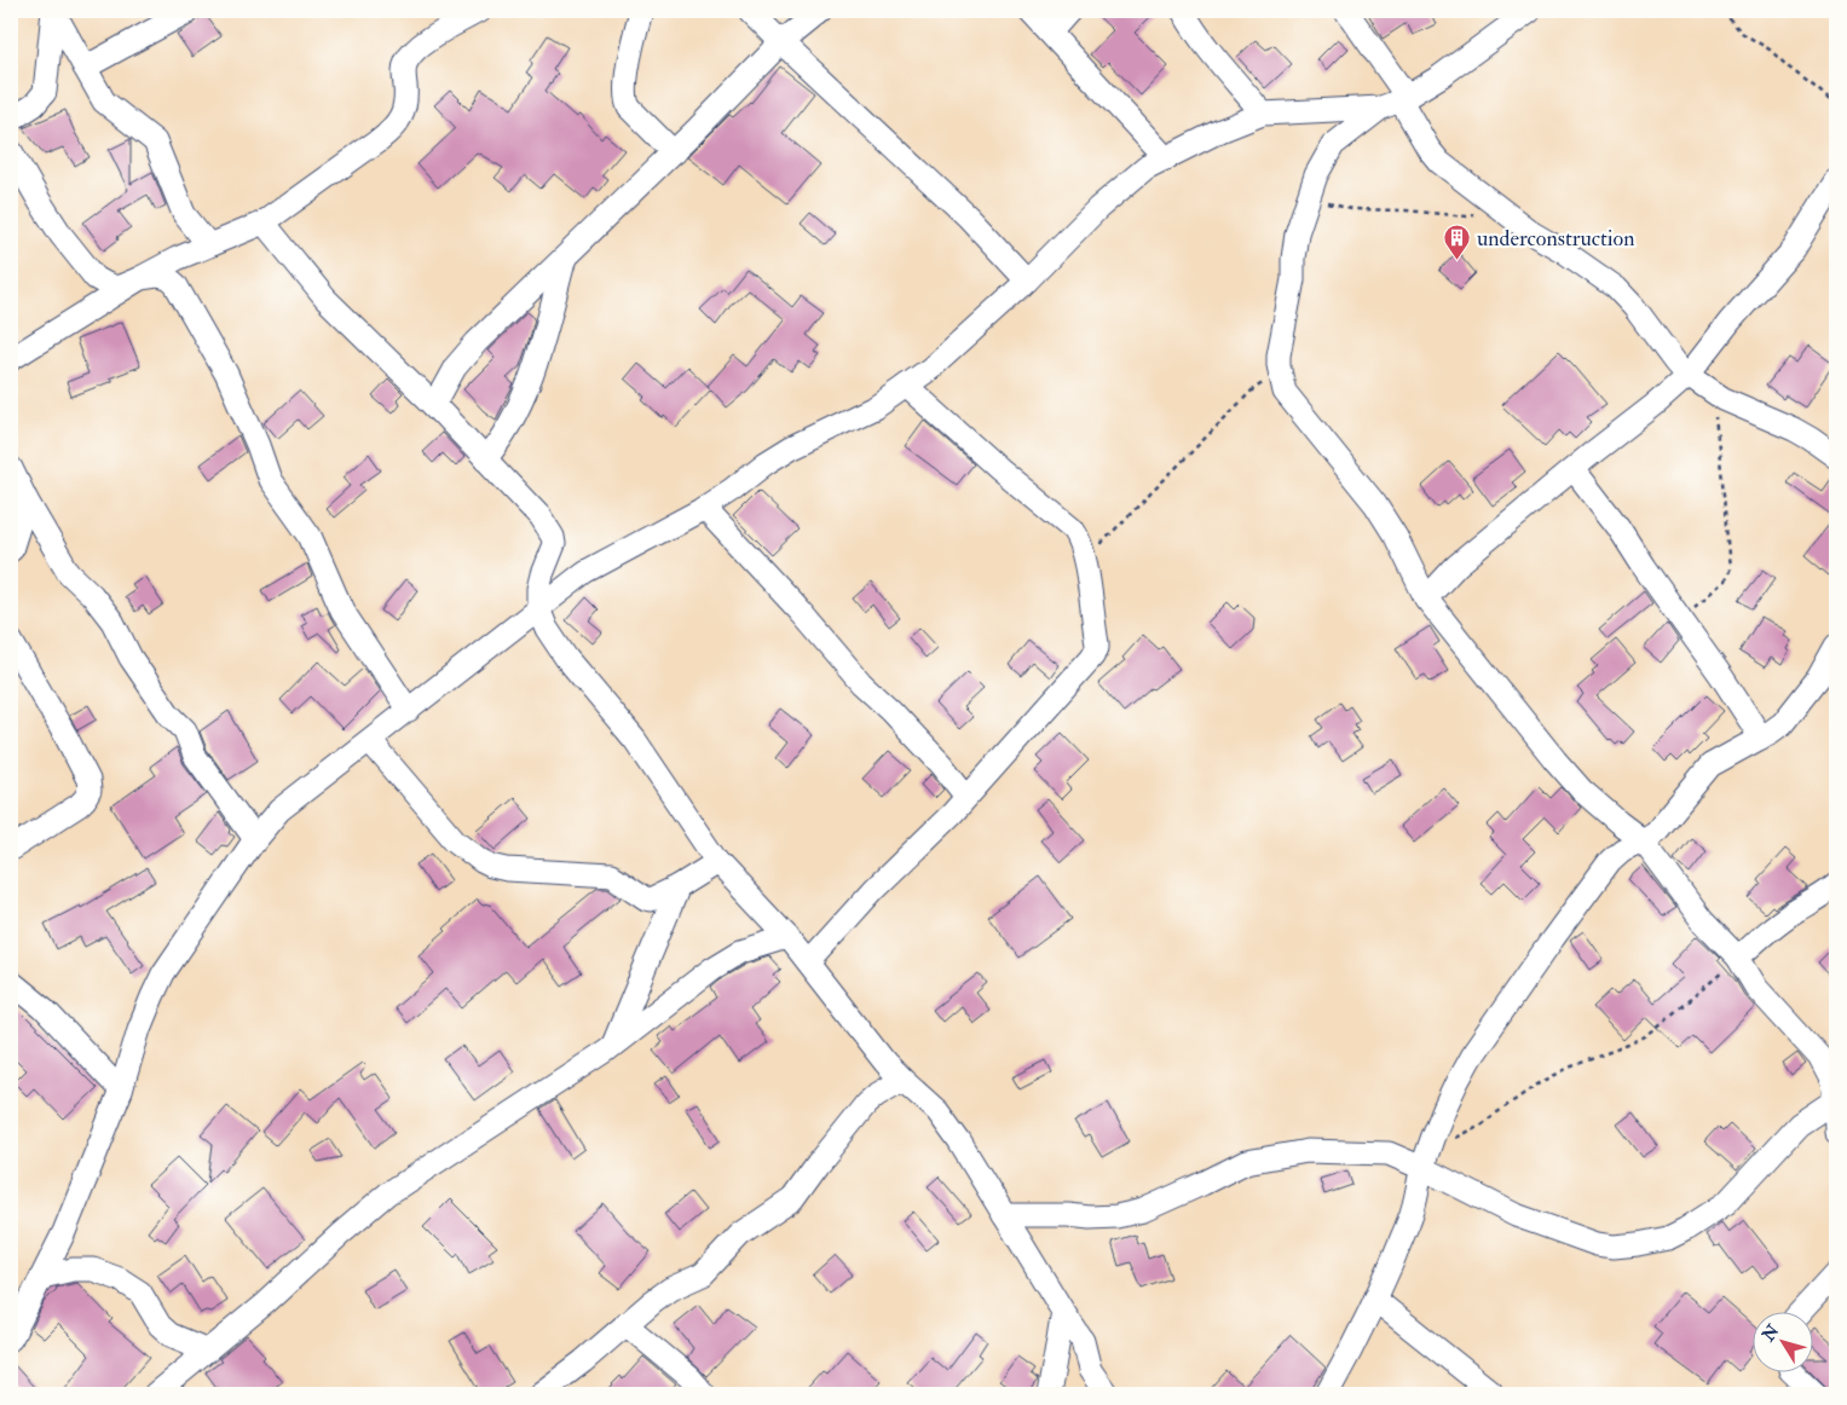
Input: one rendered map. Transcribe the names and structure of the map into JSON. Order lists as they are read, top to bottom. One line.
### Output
{"places":{"building":["underconstruction"]},"north":"top left"}
